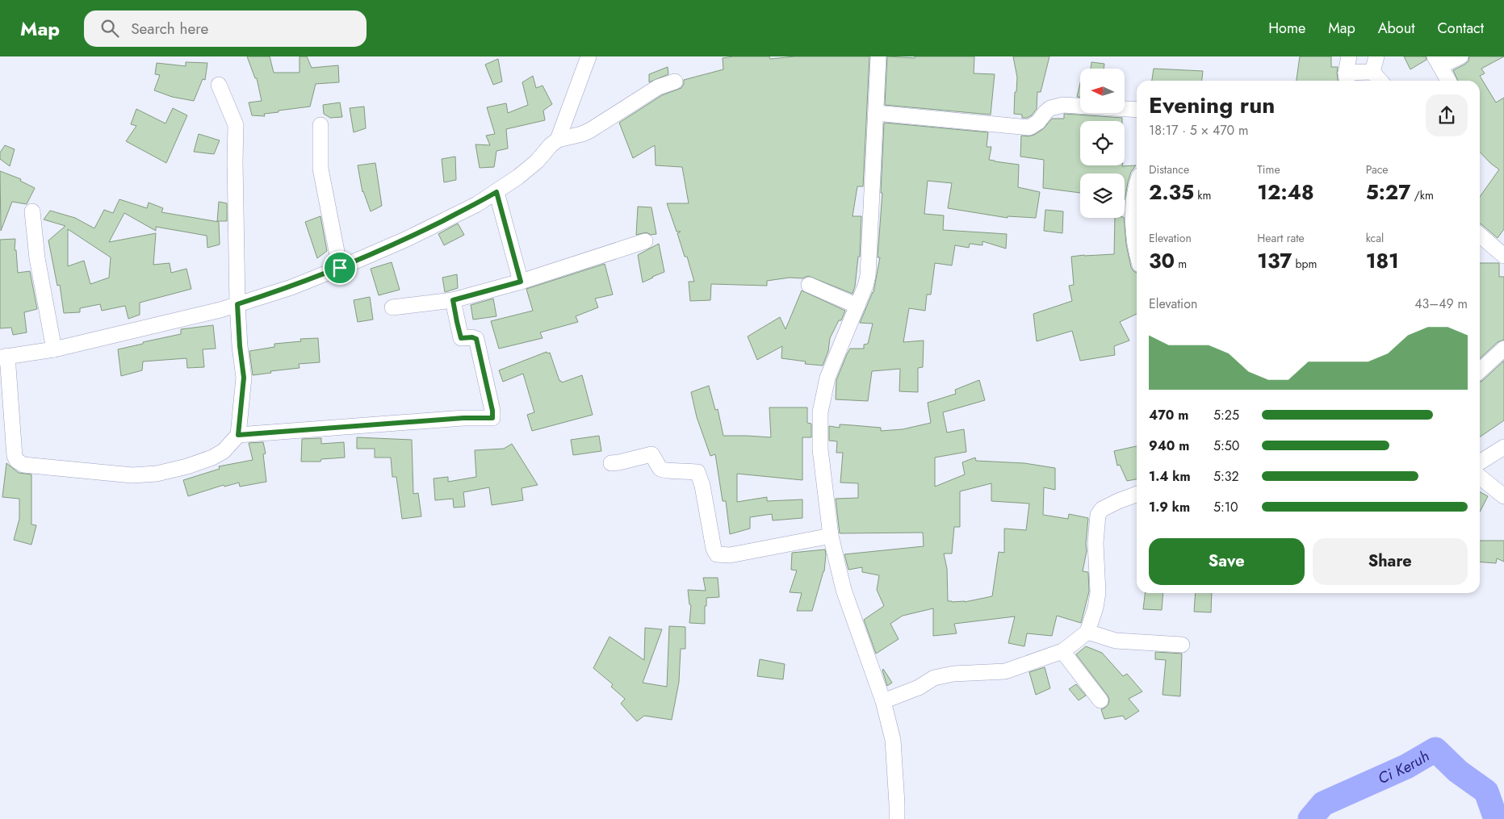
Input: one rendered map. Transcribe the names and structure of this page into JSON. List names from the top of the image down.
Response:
{
  "water": ["Ci Keruh"],
  "north": "left",
  "page": {
    "header": "Map",
    "search": "Search here",
    "nav": [
      "Home",
      "Map",
      "About",
      "Contact"
    ],
    "heading": ["Evening run", "18:17 · 5 × 470 m"],
    "stats": [
      ["Distance", "2.35 km"],
      ["Time", "12:48"],
      ["Pace", "5:27 /km"],
      ["Elevation", "30 m"],
      ["Heart rate", "137 bpm"],
      ["kcal", "181"]
    ],
    "chart": ["Elevation", "43–49 m"],
    "list": [
      {
        "name": "470 m",
        "note": "5:25"
      },
      {
        "name": "940 m",
        "note": "5:50"
      },
      {
        "name": "1.4 km",
        "note": "5:32"
      },
      {
        "name": "1.9 km",
        "note": "5:10"
      }
    ],
    "buttons": ["Save", "Share"]
  }
}
